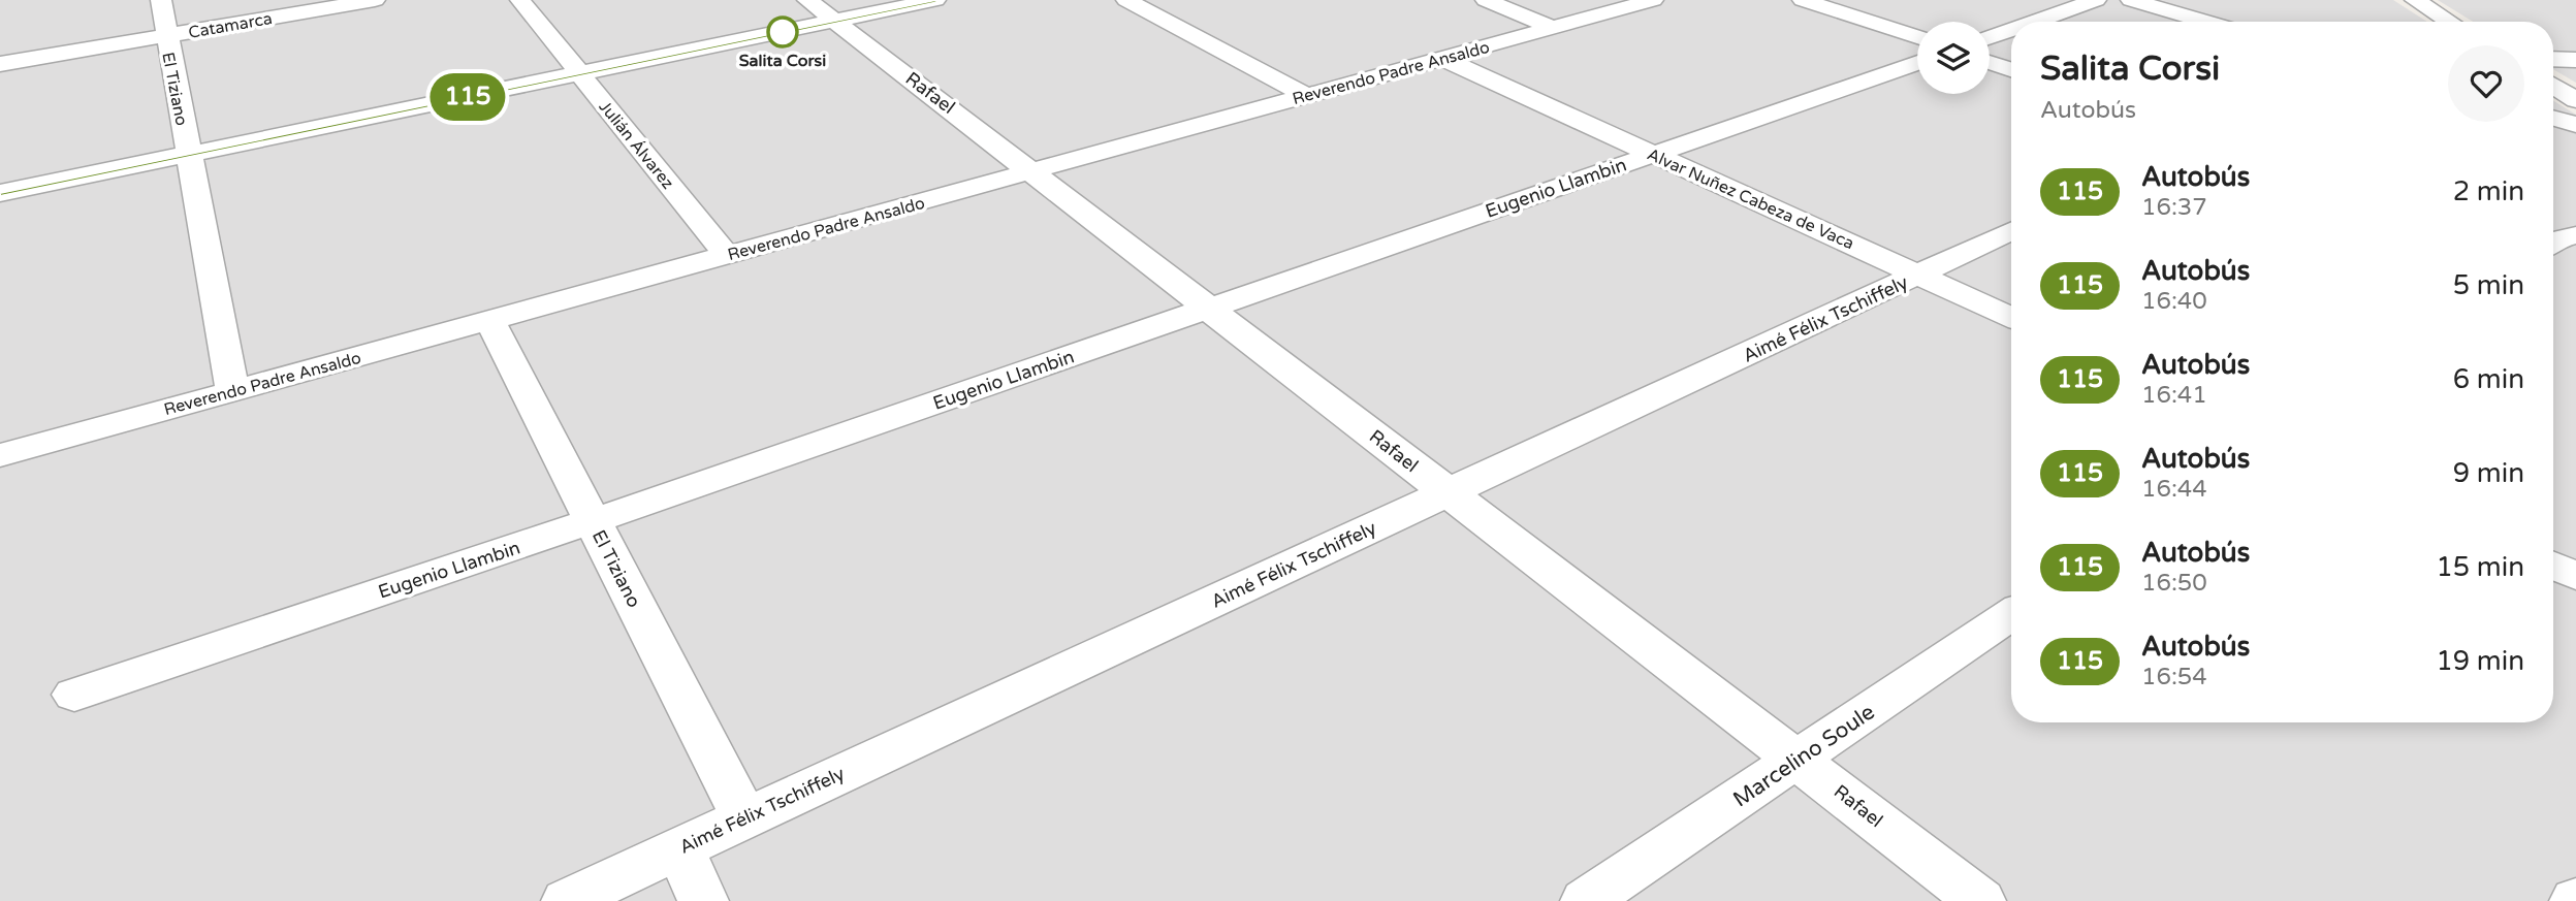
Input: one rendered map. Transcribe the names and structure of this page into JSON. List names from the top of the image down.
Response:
{
  "streets": {
    "street": [
      "Catamarca",
      "Reverendo Padre Ansaldo",
      "El Tiziano",
      "Rafael",
      "Julián Álvarez",
      "Eugenio Llambin",
      "Alvar Nuñez Cabeza de Vaca",
      "Aimé Félix Tschiffely",
      "Marcelino Soule"
    ]
  },
  "crossings": [
    ["Catamarca", "El Tiziano"],
    ["Reverendo Padre Ansaldo", "El Tiziano"],
    ["Reverendo Padre Ansaldo", "Rafael"],
    ["Reverendo Padre Ansaldo", "Julián Álvarez"],
    ["Reverendo Padre Ansaldo", "Alvar Nuñez Cabeza de Vaca"],
    ["El Tiziano", "Eugenio Llambin"],
    ["El Tiziano", "Aimé Félix Tschiffely"],
    ["Rafael", "Eugenio Llambin"],
    ["Rafael", "Aimé Félix Tschiffely"],
    ["Rafael", "Marcelino Soule"],
    ["Eugenio Llambin", "Alvar Nuñez Cabeza de Vaca"],
    ["Alvar Nuñez Cabeza de Vaca", "Aimé Félix Tschiffely"]
  ],
  "places": ["Salita Corsi"],
  "lines": ["bus line 115"],
  "page": {
    "on_map": "115",
    "heading": ["Salita Corsi", "Autobús"],
    "list": [
      {
        "mark": "115",
        "name": "Autobús",
        "note": "16:37",
        "value": "2 min"
      },
      {
        "mark": "115",
        "name": "Autobús",
        "note": "16:40",
        "value": "5 min"
      },
      {
        "mark": "115",
        "name": "Autobús",
        "note": "16:41",
        "value": "6 min"
      },
      {
        "mark": "115",
        "name": "Autobús",
        "note": "16:44",
        "value": "9 min"
      },
      {
        "mark": "115",
        "name": "Autobús",
        "note": "16:50",
        "value": "15 min"
      },
      {
        "mark": "115",
        "name": "Autobús",
        "note": "16:54",
        "value": "19 min"
      }
    ]
  }
}
